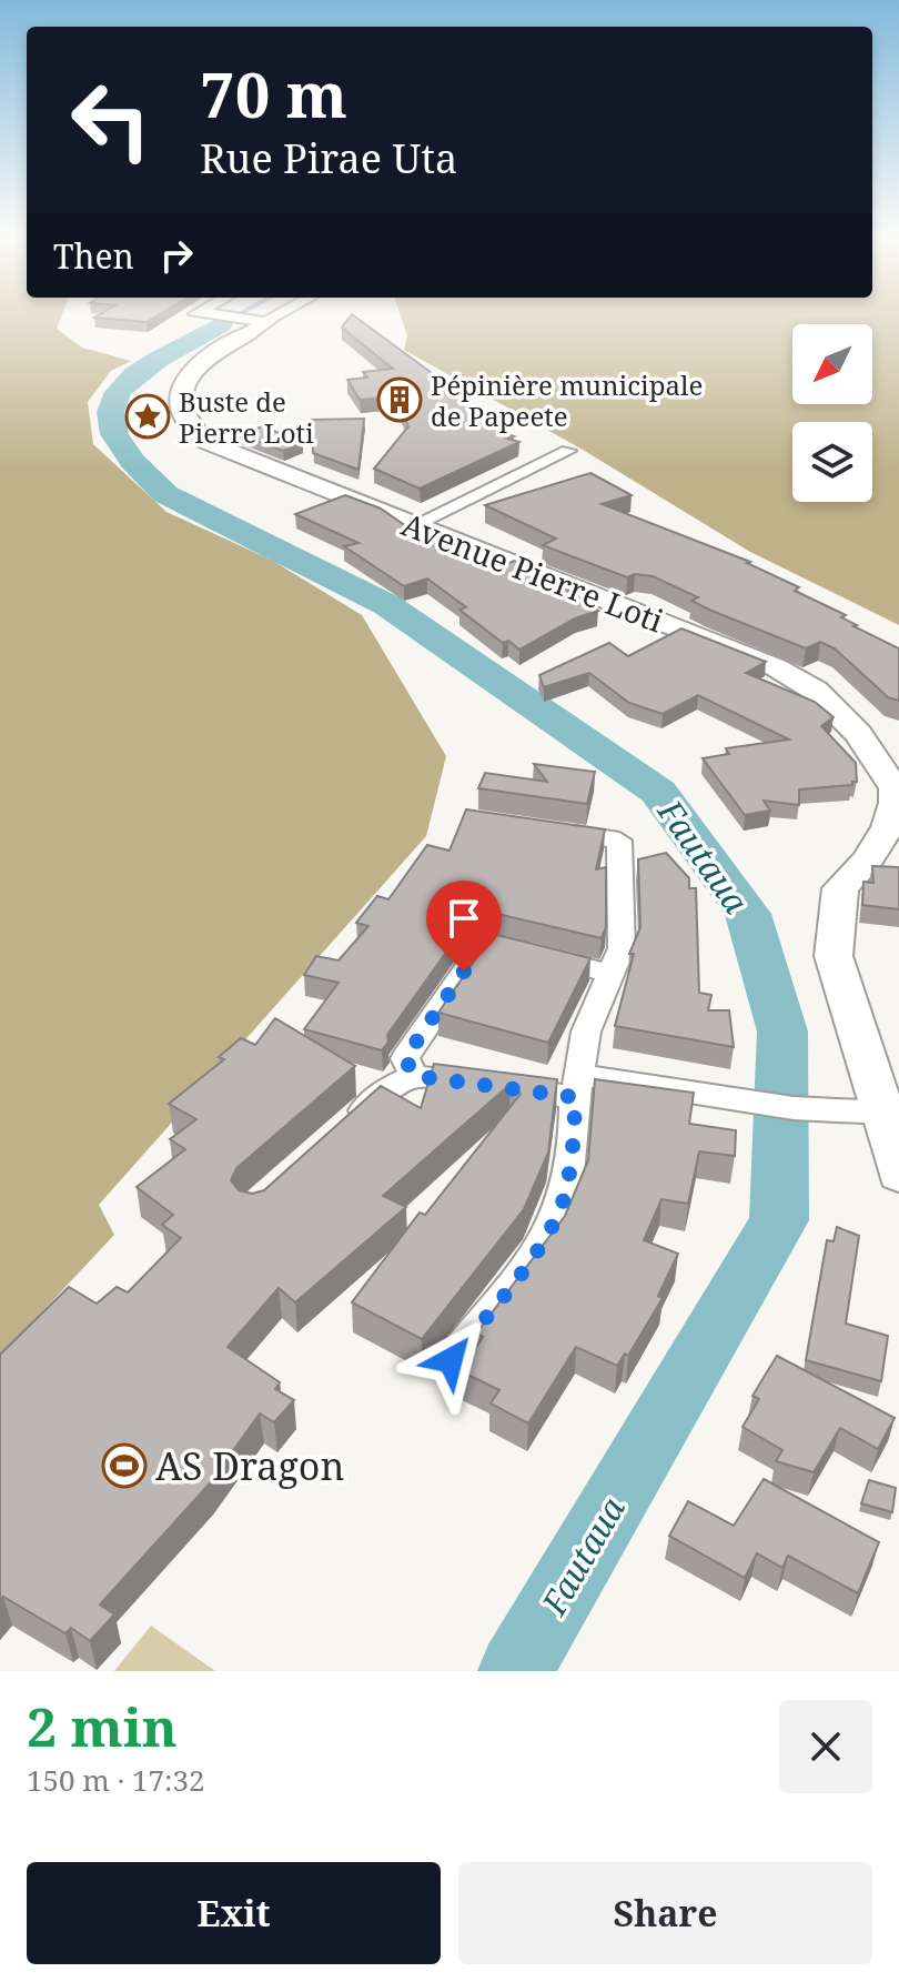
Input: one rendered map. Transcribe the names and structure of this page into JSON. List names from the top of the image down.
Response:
{
  "streets": {
    "main road": ["Avenue Pierre Loti"]
  },
  "water": ["Fautaua"],
  "places": {
    "building": ["Pépinière municipale de Papeete"],
    "place": ["Buste de Pierre Loti"],
    "sports": ["AS Dragon"]
  },
  "north": "bottom left",
  "page": {
    "turn": ["70 m", "Rue Pirae Uta"],
    "then": "Then",
    "heading": ["2 min", "150 m · 17:32"],
    "buttons": ["Exit", "Share"]
  }
}
